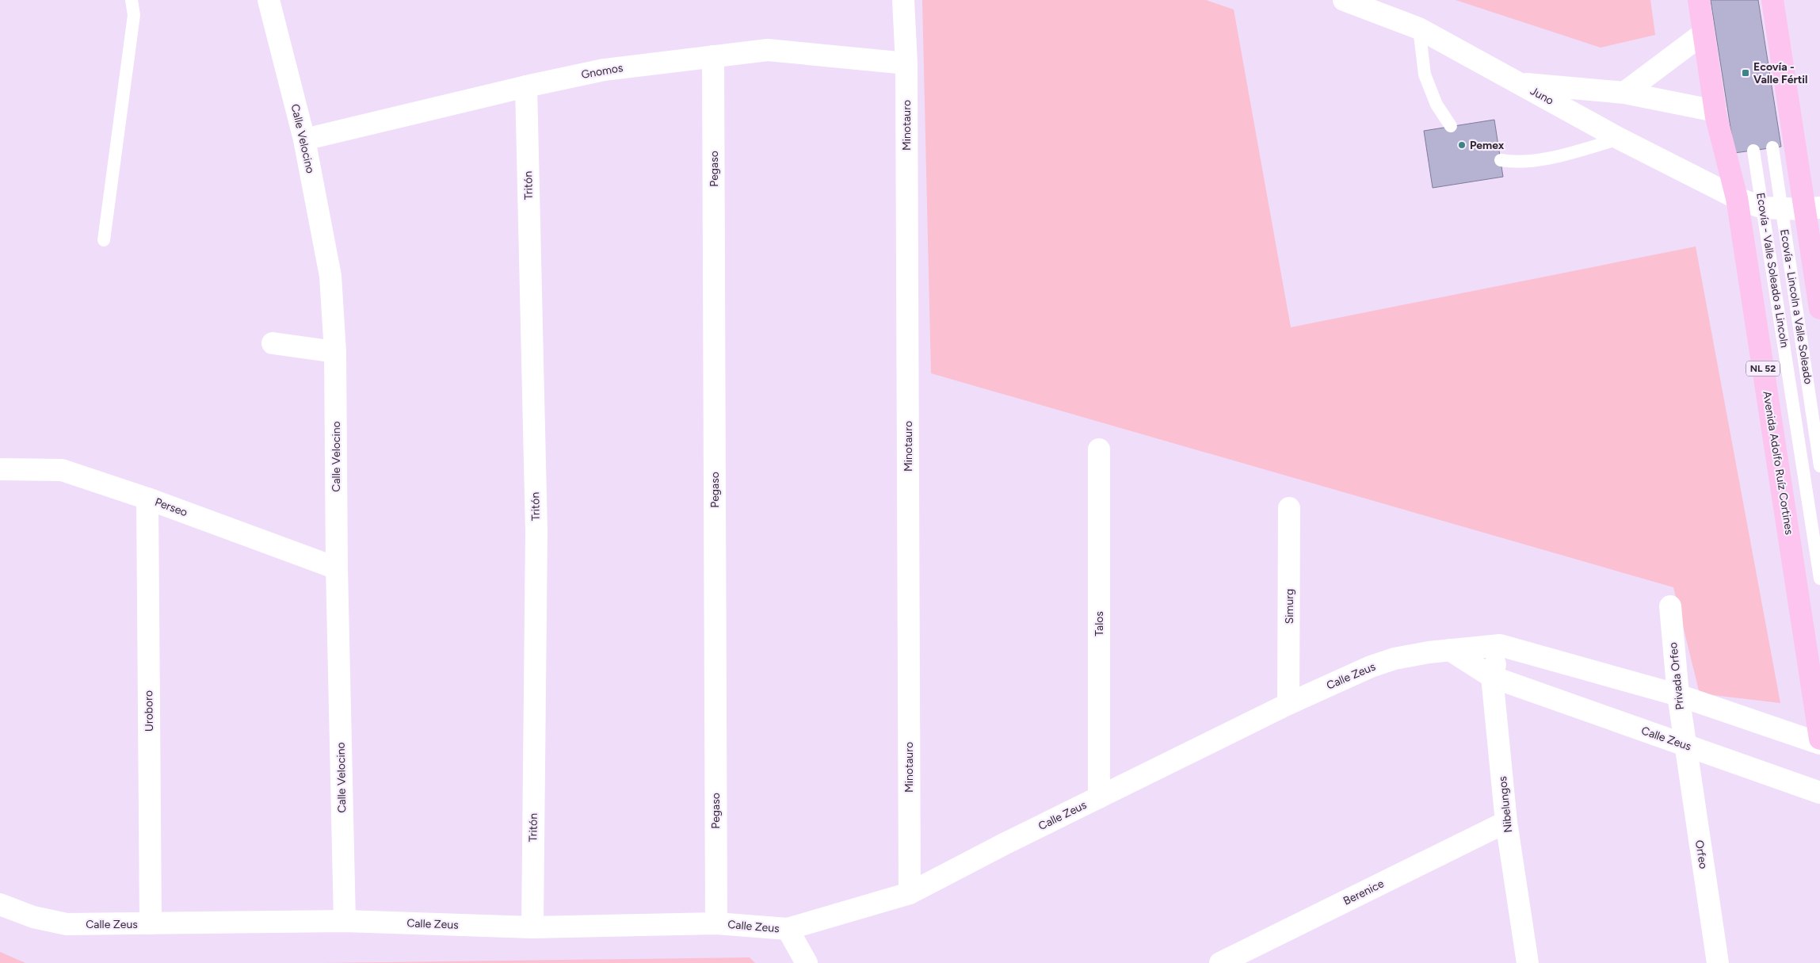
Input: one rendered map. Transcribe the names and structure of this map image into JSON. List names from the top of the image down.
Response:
{
  "streets": {
    "main road": ["NL 52", "Avenida Adolfo Ruíz Cortines"],
    "street": [
      "Gnomos",
      "Juno",
      "Minotauro",
      "Calle Velocino",
      "Pegaso",
      "Tritón",
      "Perseo",
      "Simurg",
      "Talos",
      "Calle Zeus",
      "Privada Orfeo",
      "Uroboro",
      "Nibelungos",
      "Orfeo",
      "Berenice"
    ],
    "lane": ["Ecovía - Valle Soleado a Lincoln", "Ecovía - Lincoln a Valle Soleado"]
  },
  "crossings": [
    ["Gnomos", "Minotauro"],
    ["Gnomos", "Calle Velocino"],
    ["Gnomos", "Pegaso"],
    ["Gnomos", "Tritón"],
    ["Juno", "Ecovía - Valle Soleado a Lincoln"],
    ["Juno", "Ecovía - Lincoln a Valle Soleado"],
    ["Juno", "Avenida Adolfo Ruíz Cortines"],
    ["Minotauro", "Calle Zeus"],
    ["Calle Velocino", "Perseo"],
    ["Calle Velocino", "Calle Zeus"],
    ["Pegaso", "Calle Zeus"],
    ["Tritón", "Calle Zeus"],
    ["Ecovía - Valle Soleado a Lincoln", "Ecovía - Lincoln a Valle Soleado"],
    ["Perseo", "Uroboro"],
    ["Simurg", "Calle Zeus"],
    ["Talos", "Calle Zeus"],
    ["Calle Zeus", "Privada Orfeo"],
    ["Calle Zeus", "Uroboro"],
    ["Calle Zeus", "Nibelungos"],
    ["Calle Zeus", "Orfeo"],
    ["Privada Orfeo", "Orfeo"],
    ["Nibelungos", "Berenice"]
  ],
  "places": {
    "transit": ["Ecovía - Valle Fértil"],
    "other": ["Pemex"]
  }
}
